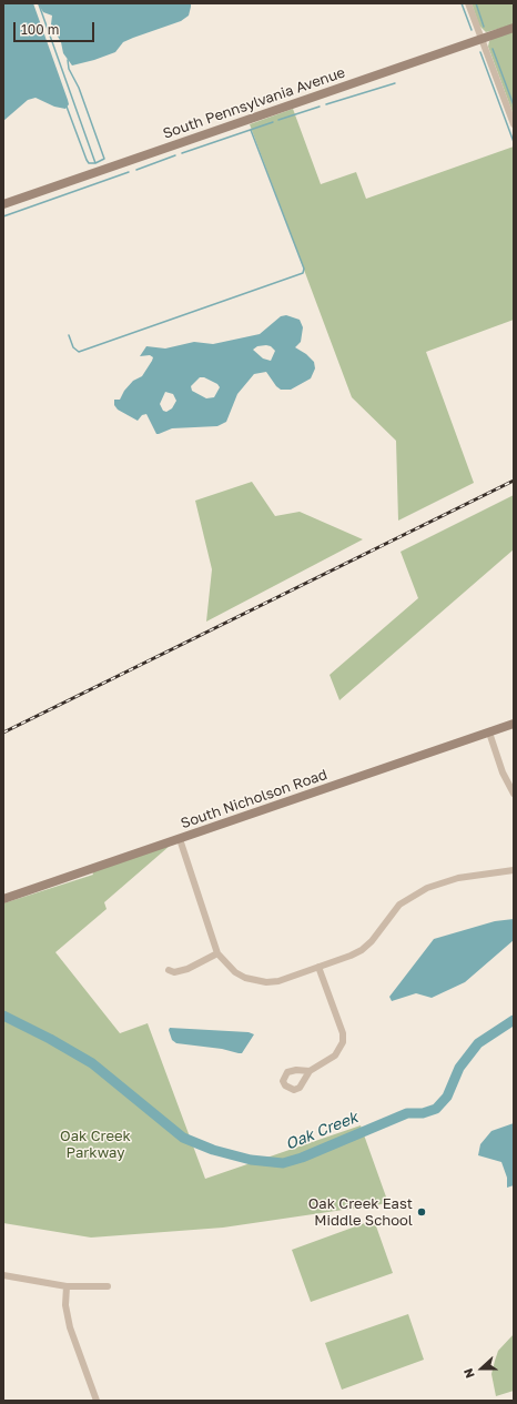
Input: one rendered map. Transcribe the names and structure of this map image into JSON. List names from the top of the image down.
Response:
{
  "streets": {
    "street": ["South Pennsylvania Avenue", "South Nicholson Road"]
  },
  "water": ["Oak Creek"],
  "parks": ["Oak Creek Parkway"],
  "places": ["Oak Creek East Middle School"],
  "scale_bar": "100 m",
  "north": "left"
}
